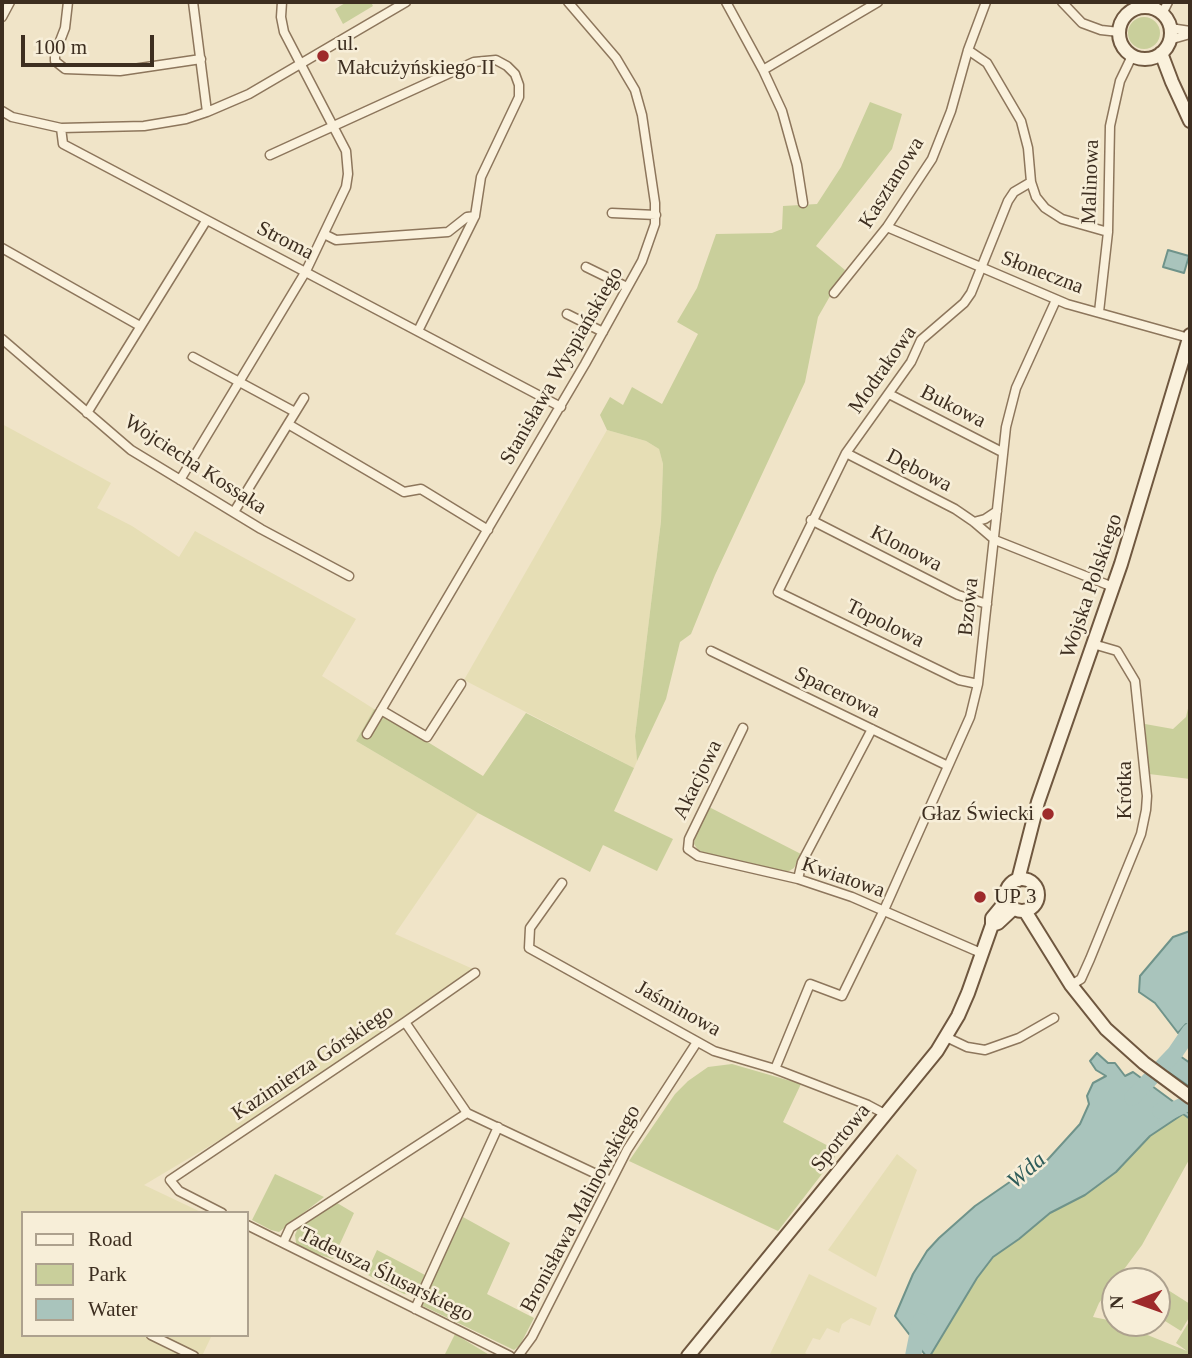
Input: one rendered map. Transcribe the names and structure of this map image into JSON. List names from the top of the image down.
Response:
{
  "streets": {
    "street": [
      "Malinowa",
      "Kasztanowa",
      "Stroma",
      "Słoneczna",
      "Stanisława Wyspiańskiego",
      "Modrakowa",
      "Bukowa",
      "Wojciecha Kossaka",
      "Dębowa",
      "Klonowa",
      "Wojska Polskiego",
      "Bzowa",
      "Topolowa",
      "Spacerowa",
      "Akacjowa",
      "Krótka",
      "Kwiatowa",
      "Jaśminowa",
      "Kazimierza Górskiego",
      "Sportowa",
      "Bronisława Malinowskiego",
      "Tadeusza Ślusarskiego"
    ]
  },
  "crossings": [
    ["Malinowa", "Słoneczna"],
    ["Kasztanowa", "Słoneczna"],
    ["Stroma", "Stanisława Wyspiańskiego"],
    ["Słoneczna", "Modrakowa"],
    ["Słoneczna", "Wojska Polskiego"],
    ["Słoneczna", "Bzowa"],
    ["Modrakowa", "Bukowa"],
    ["Modrakowa", "Dębowa"],
    ["Modrakowa", "Klonowa"],
    ["Modrakowa", "Topolowa"],
    ["Bukowa", "Bzowa"],
    ["Dębowa", "Wojska Polskiego"],
    ["Dębowa", "Bzowa"],
    ["Klonowa", "Bzowa"],
    ["Wojska Polskiego", "Krótka"],
    ["Wojska Polskiego", "Sportowa"],
    ["Bzowa", "Topolowa"],
    ["Bzowa", "Spacerowa"],
    ["Bzowa", "Kwiatowa"],
    ["Bzowa", "Jaśminowa"],
    ["Akacjowa", "Kwiatowa"],
    ["Kwiatowa", "Sportowa"],
    ["Jaśminowa", "Sportowa"],
    ["Jaśminowa", "Bronisława Malinowskiego"]
  ],
  "water": ["Wda"],
  "places": ["ul. Małcużyńskiego II", "Głaz Świecki", "UP 3"],
  "legend": ["Road", "Park", "Water"],
  "scale_bar": "100 m",
  "north": "left"
}
